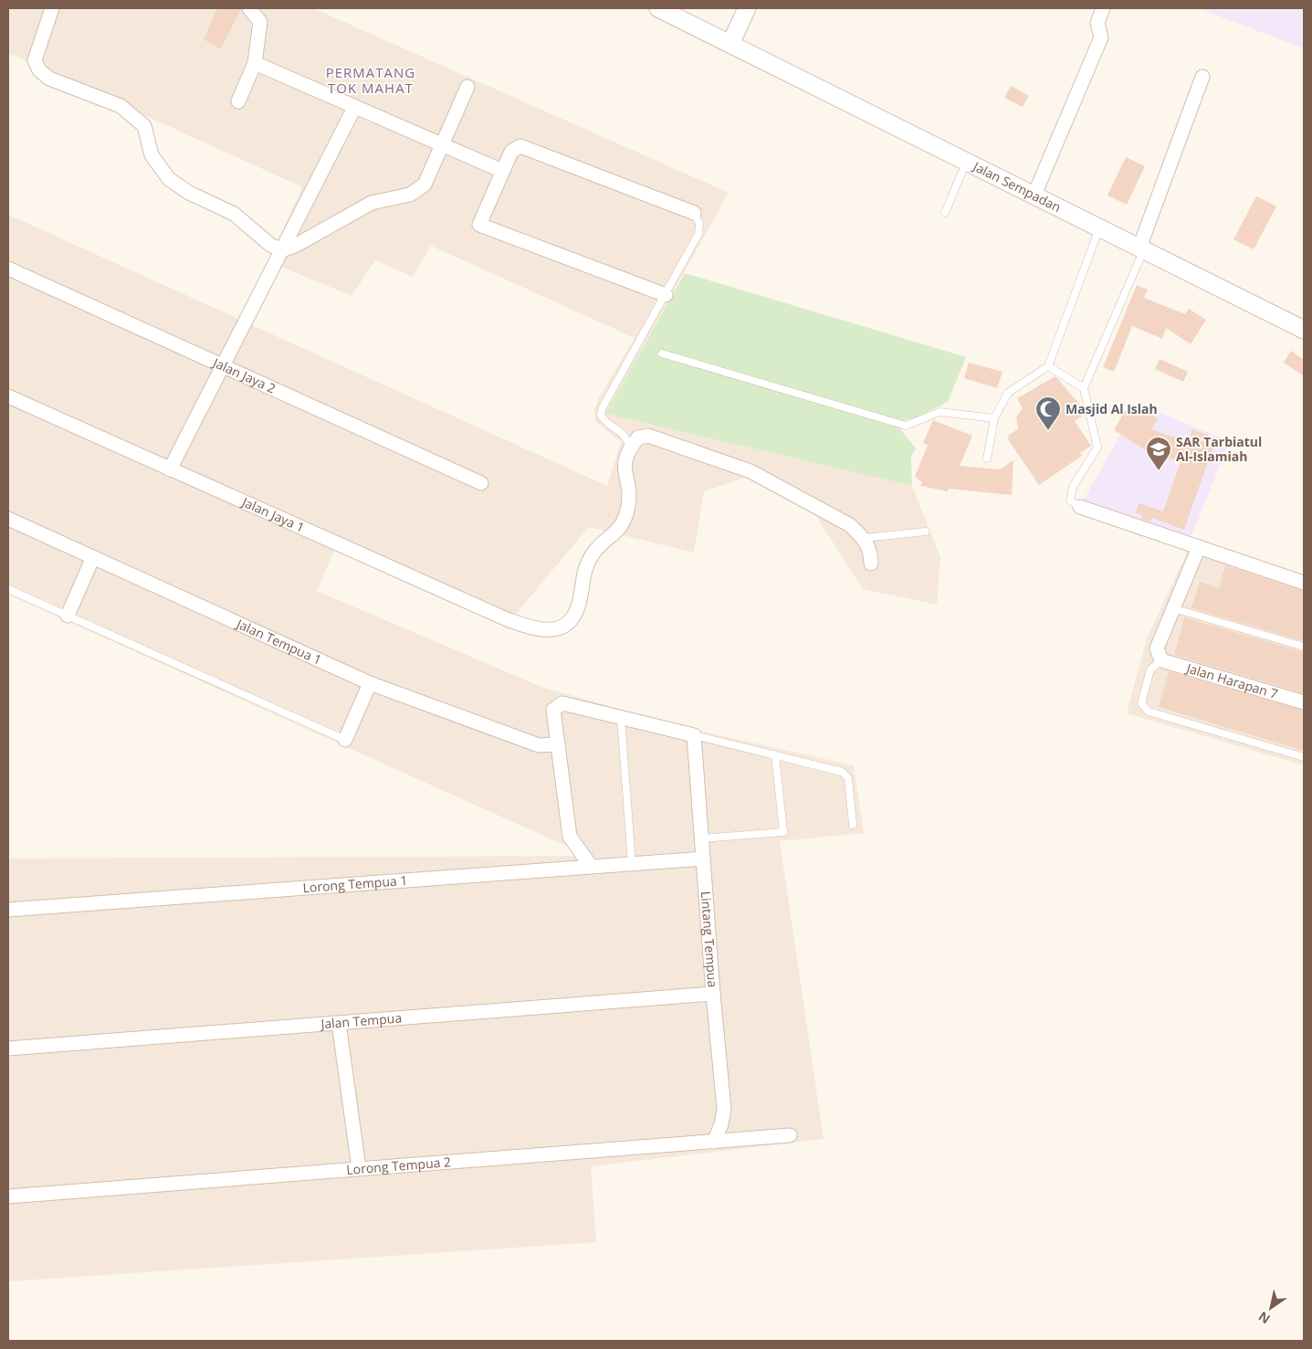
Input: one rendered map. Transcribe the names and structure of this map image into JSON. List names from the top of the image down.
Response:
{
  "streets": {
    "street": [
      "Jalan Sempadan",
      "Jalan Jaya 2",
      "Jalan Jaya 1",
      "Jalan Tempua 1",
      "Jalan Harapan 7",
      "Lorong Tempua 1",
      "Lintang Tempua",
      "Jalan Tempua",
      "Lorong Tempua 2"
    ]
  },
  "crossings": [
    ["Lorong Tempua 1", "Lintang Tempua"],
    ["Lintang Tempua", "Jalan Tempua"],
    ["Lintang Tempua", "Lorong Tempua 2"]
  ],
  "districts": ["PERMATANG TOK MAHAT"],
  "places": {
    "mosque": ["Masjid Al Islah"],
    "school or university": ["SAR Tarbiatul Al-Islamiah"]
  },
  "north": "bottom left"
}
